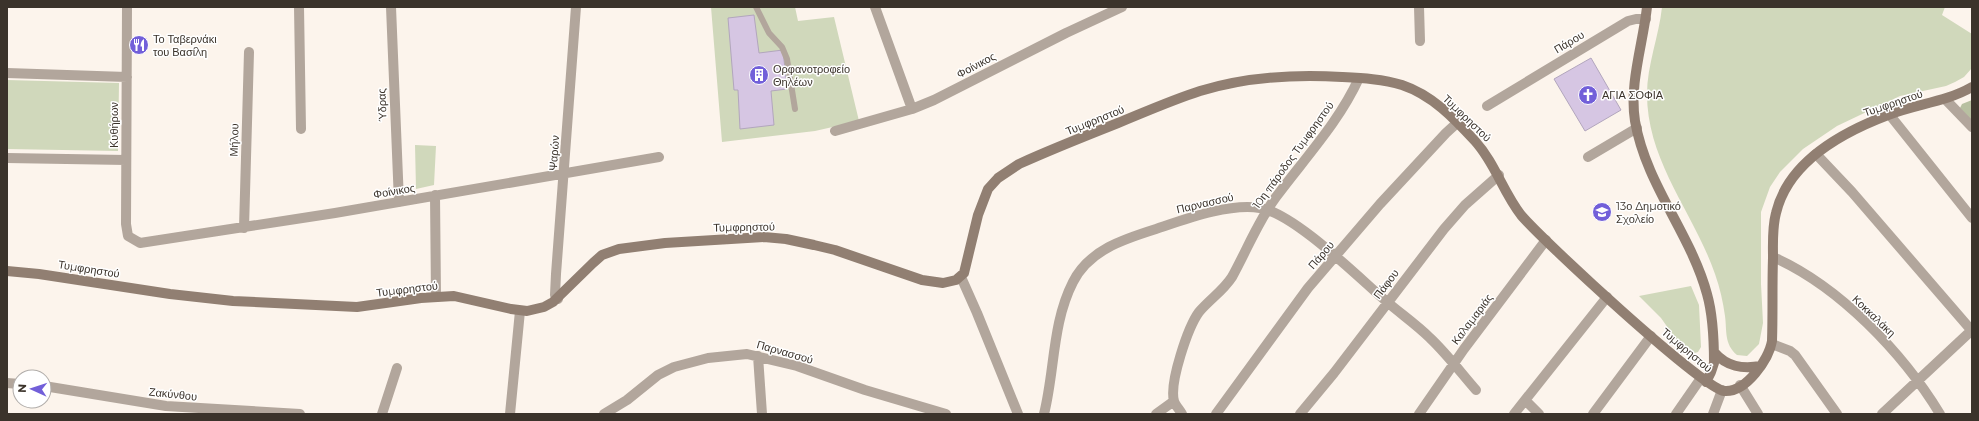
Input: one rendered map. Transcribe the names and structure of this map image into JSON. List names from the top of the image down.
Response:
{
  "streets": {
    "street": [
      "Πάρου",
      "Φοίνικος",
      "Τυμφρηστού",
      "Ύδρας",
      "Κυθήρων",
      "Μήλου",
      "Ψαρών",
      "10η πάροδος Τυμφρηστού",
      "Παρνασσού",
      "Πάφου",
      "Κοκκαλάκη",
      "Καλαμαριάς",
      "Ζακύνθου"
    ]
  },
  "crossings": [
    ["Πάρου", "Τυμφρηστού"],
    ["Πάρου", "Παρνασσού"],
    ["Φοίνικος", "Ύδρας"],
    ["Φοίνικος", "Κυθήρων"],
    ["Φοίνικος", "Μήλου"],
    ["Φοίνικος", "Ψαρών"],
    ["Τυμφρηστού", "Ψαρών"],
    ["Τυμφρηστού", "10η πάροδος Τυμφρηστού"],
    ["Τυμφρηστού", "Πάφου"],
    ["Τυμφρηστού", "Κοκκαλάκη"],
    ["Τυμφρηστού", "Καλαμαριάς"],
    ["10η πάροδος Τυμφρηστού", "Παρνασσού"],
    ["Παρνασσού", "Πάφου"],
    ["Παρνασσού", "Καλαμαριάς"]
  ],
  "places": {
    "restaurant": ["Το Ταβερνάκι του Βασίλη"],
    "building": ["Ορφανοτροφείο Θηλέων"],
    "church": ["ΑΓΙΑ ΣΟΦΙΑ"],
    "school or university": ["13ο Δημοτικό Σχολείο"]
  },
  "north": "left"
}
